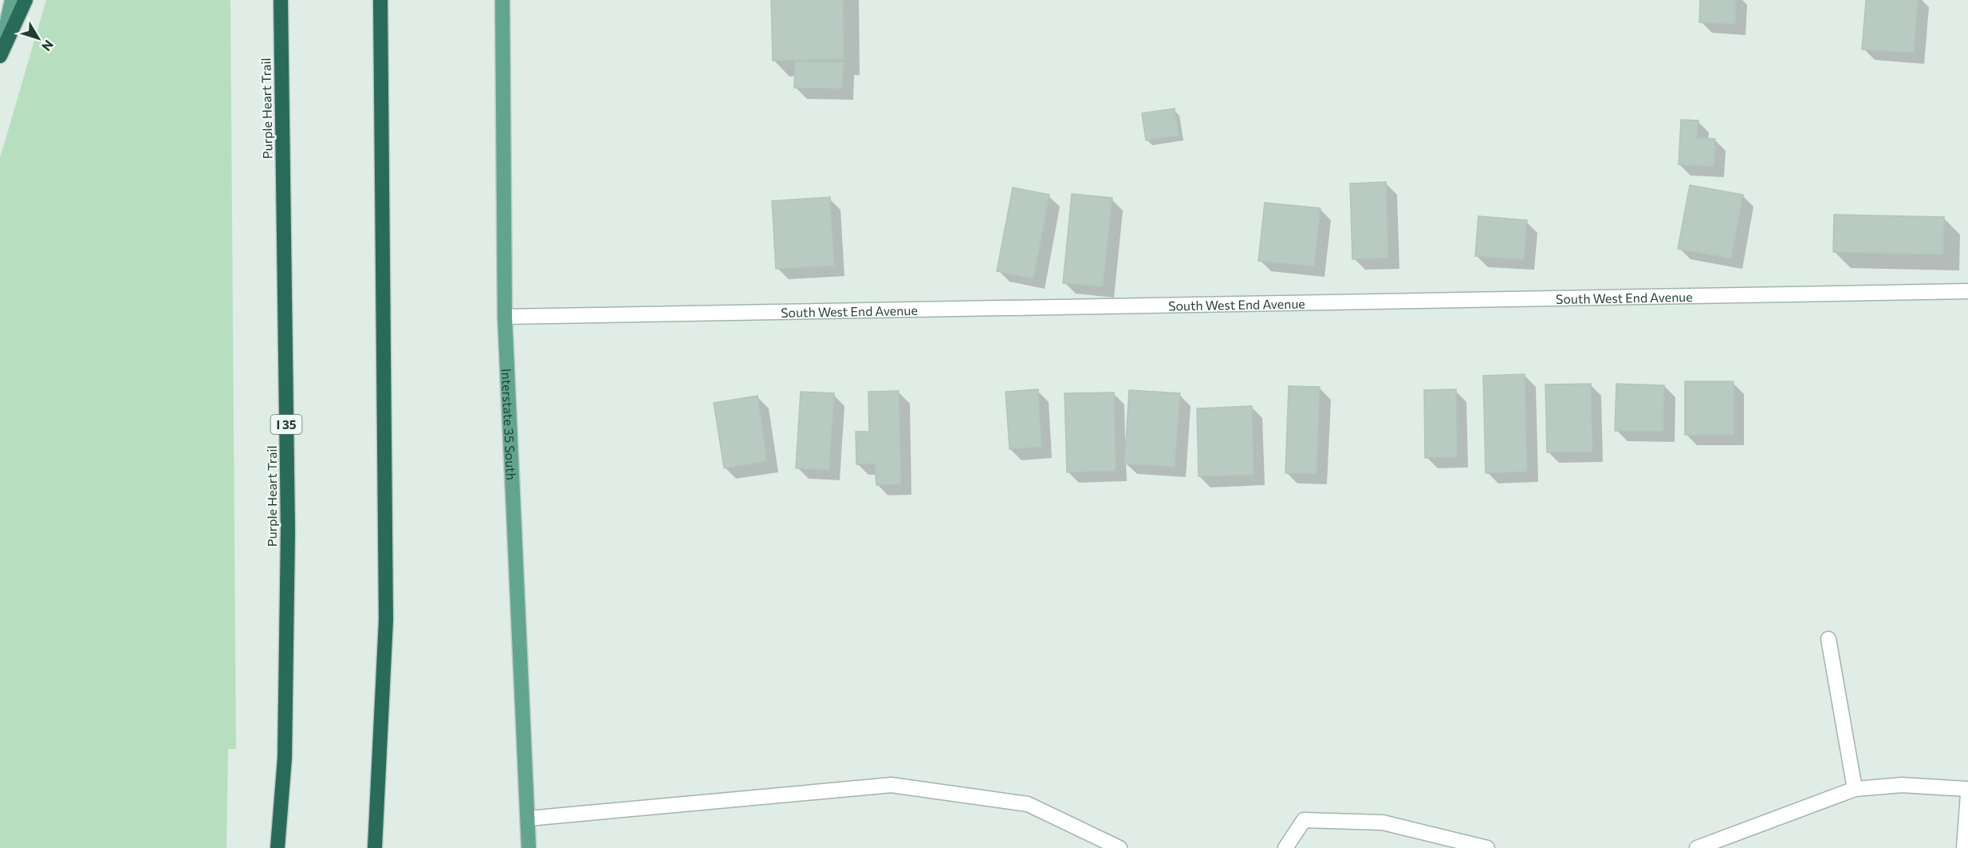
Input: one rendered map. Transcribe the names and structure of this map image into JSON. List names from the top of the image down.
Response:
{
  "streets": {
    "highway": ["Purple Heart Trail", "I 35"],
    "main road": ["Interstate 35 South"],
    "street": ["South West End Avenue"]
  },
  "crossings": [
    ["South West End Avenue", "Interstate 35 South"]
  ],
  "north": "bottom right"
}
